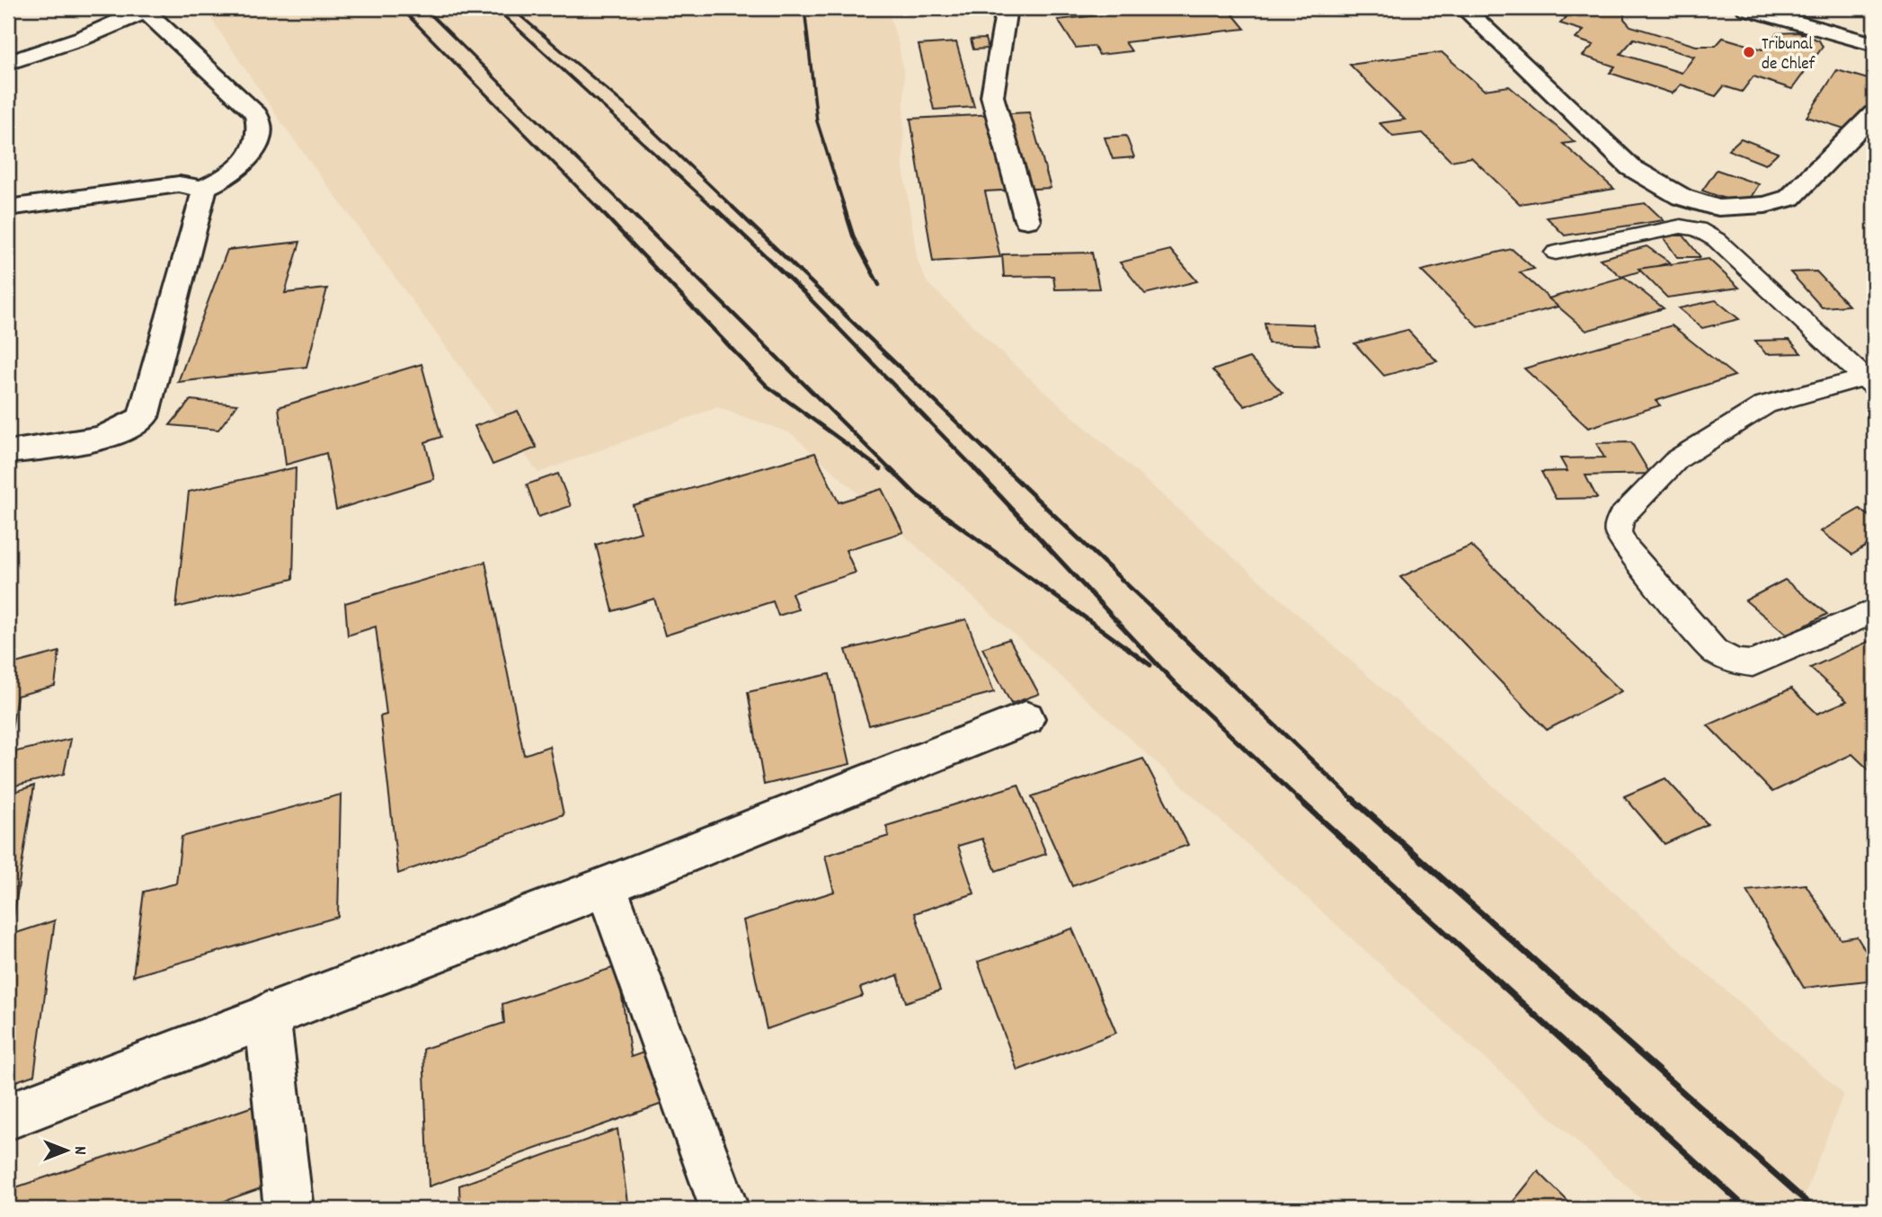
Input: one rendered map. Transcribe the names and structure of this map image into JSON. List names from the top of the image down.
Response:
{
  "places": ["Tribunal de Chlef"],
  "north": "right"
}
